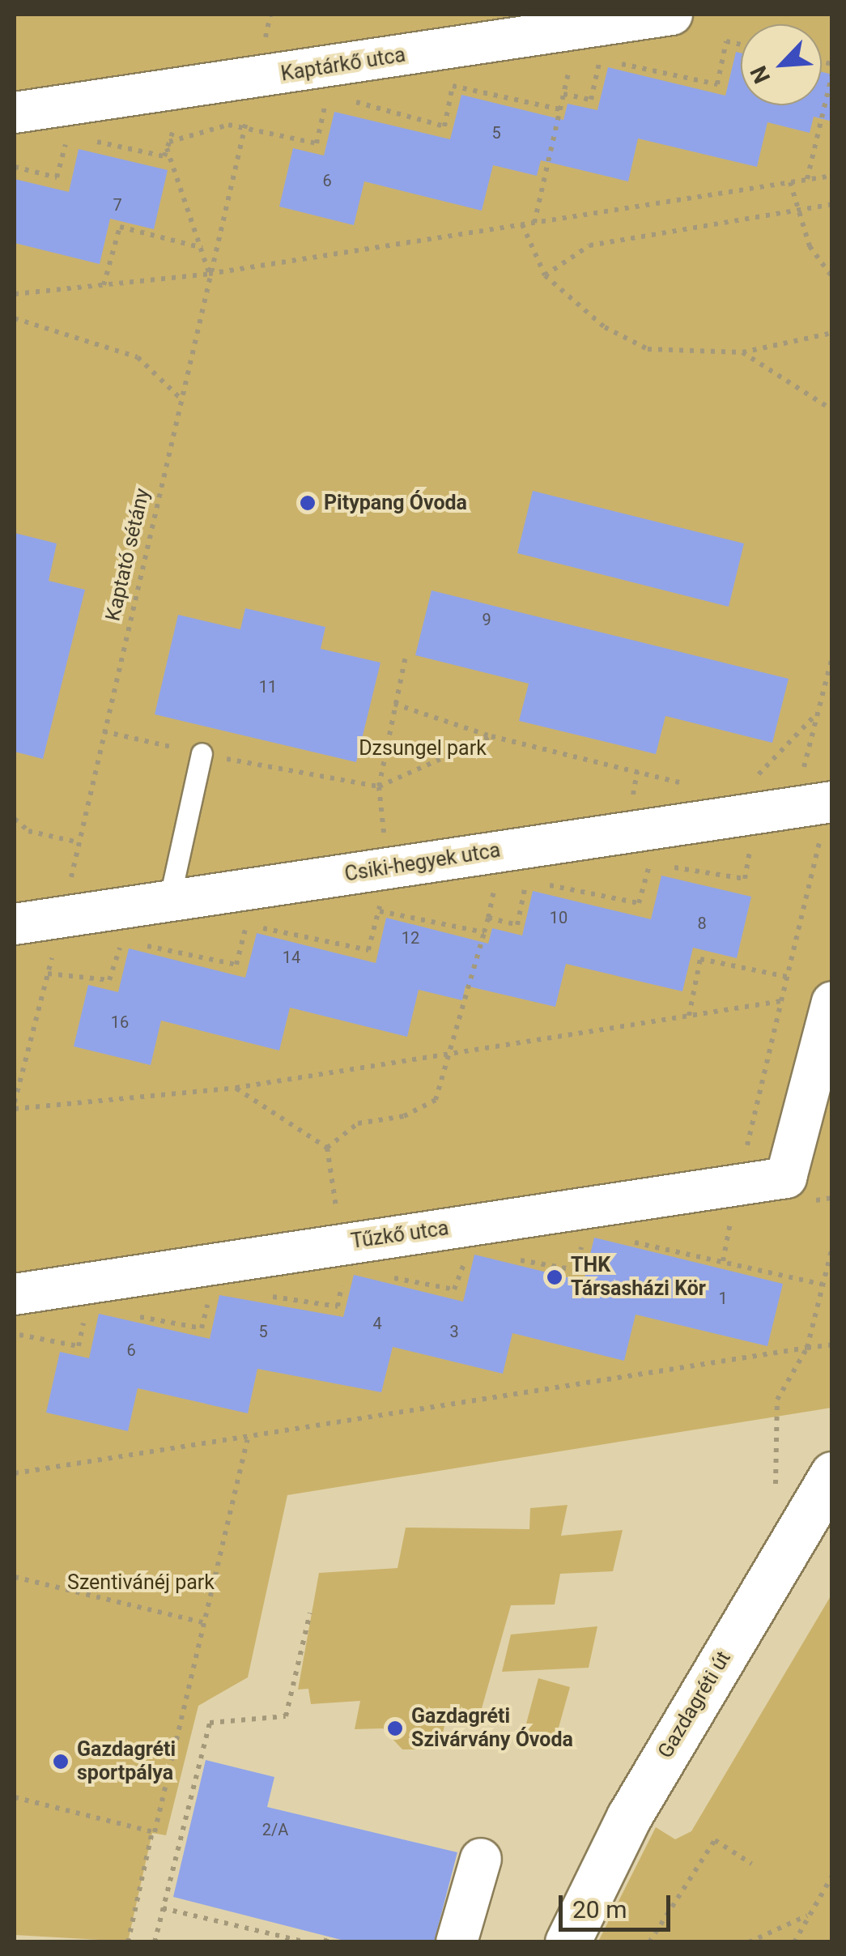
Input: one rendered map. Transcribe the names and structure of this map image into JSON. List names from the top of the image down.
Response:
{
  "streets": {
    "street": [
      "Kaptárkő utca",
      "Csiki-hegyek utca",
      "Tűzkő utca",
      "Gazdagréti út"
    ],
    "path": ["Kaptató sétány"]
  },
  "crossings": [
    ["Kaptárkő utca", "Kaptató sétány"],
    ["Kaptató sétány", "Csiki-hegyek utca"]
  ],
  "parks": ["Dzsungel park", "Szentivánéj park"],
  "places": [
    "Pitypang Óvoda",
    "THK Társasházi Kör",
    "Gazdagréti Szivárvány Óvoda",
    "Gazdagréti sportpálya"
  ],
  "house_numbers": [
    "5",
    "6",
    "7",
    "9",
    "11",
    "10",
    "8",
    "12",
    "14",
    "16",
    "1",
    "4",
    "5",
    "3",
    "6",
    "2/A"
  ],
  "scale_bar": "20 m",
  "north": "bottom left"
}
